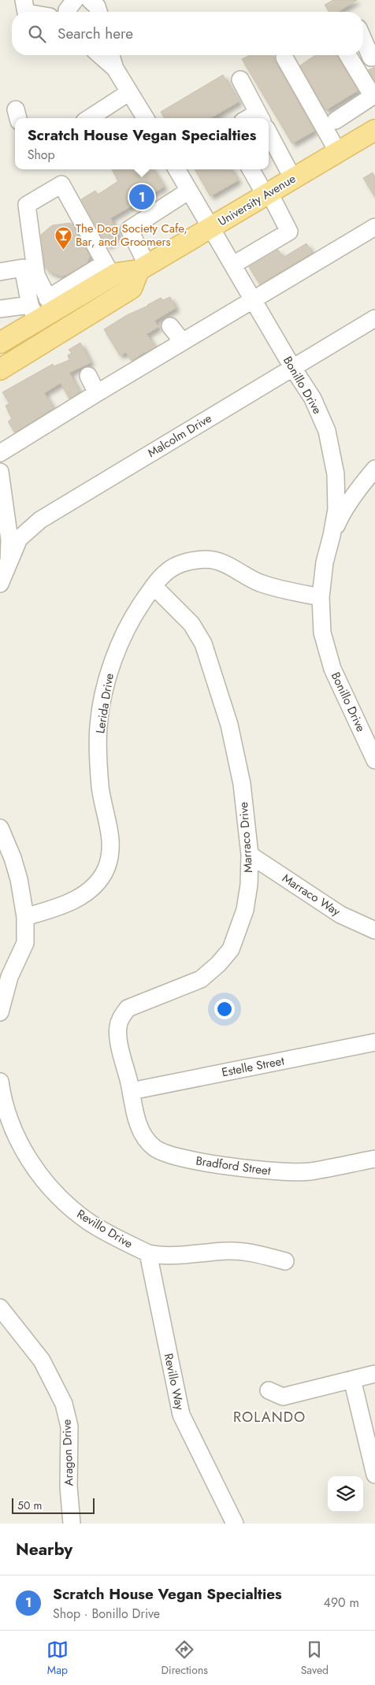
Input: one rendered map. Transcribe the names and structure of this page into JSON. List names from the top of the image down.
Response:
{
  "streets": {
    "main road": ["University Avenue"],
    "street": [
      "Bonillo Drive",
      "Malcolm Drive",
      "Lerida Drive",
      "Marraco Drive",
      "Marraco Way",
      "Estelle Street",
      "Bradford Street",
      "Revillo Drive",
      "Revillo Way",
      "Aragon Drive"
    ]
  },
  "crossings": [
    ["University Avenue", "Bonillo Drive"],
    ["Bonillo Drive", "Malcolm Drive"],
    ["Bonillo Drive", "Lerida Drive"],
    ["Lerida Drive", "Marraco Drive"],
    ["Marraco Drive", "Marraco Way"],
    ["Marraco Drive", "Estelle Street"],
    ["Marraco Drive", "Bradford Street"],
    ["Estelle Street", "Bradford Street"],
    ["Revillo Drive", "Revillo Way"]
  ],
  "districts": ["ROLANDO"],
  "places": {
    "bar": ["The Dog Society Cafe, Bar, and Groomers"]
  },
  "scale_bar": "50 m",
  "page": {
    "search": "Search here",
    "popup": ["Scratch House Vegan Specialties", "Shop"],
    "pins": "1",
    "scale": "50 m",
    "heading": "Nearby",
    "list": [
      {
        "mark": "1",
        "name": "Scratch House Vegan Specialties",
        "note": "Shop · Bonillo Drive",
        "value": "490 m"
      }
    ],
    "nav": ["Map", "Directions", "Saved"]
  }
}
